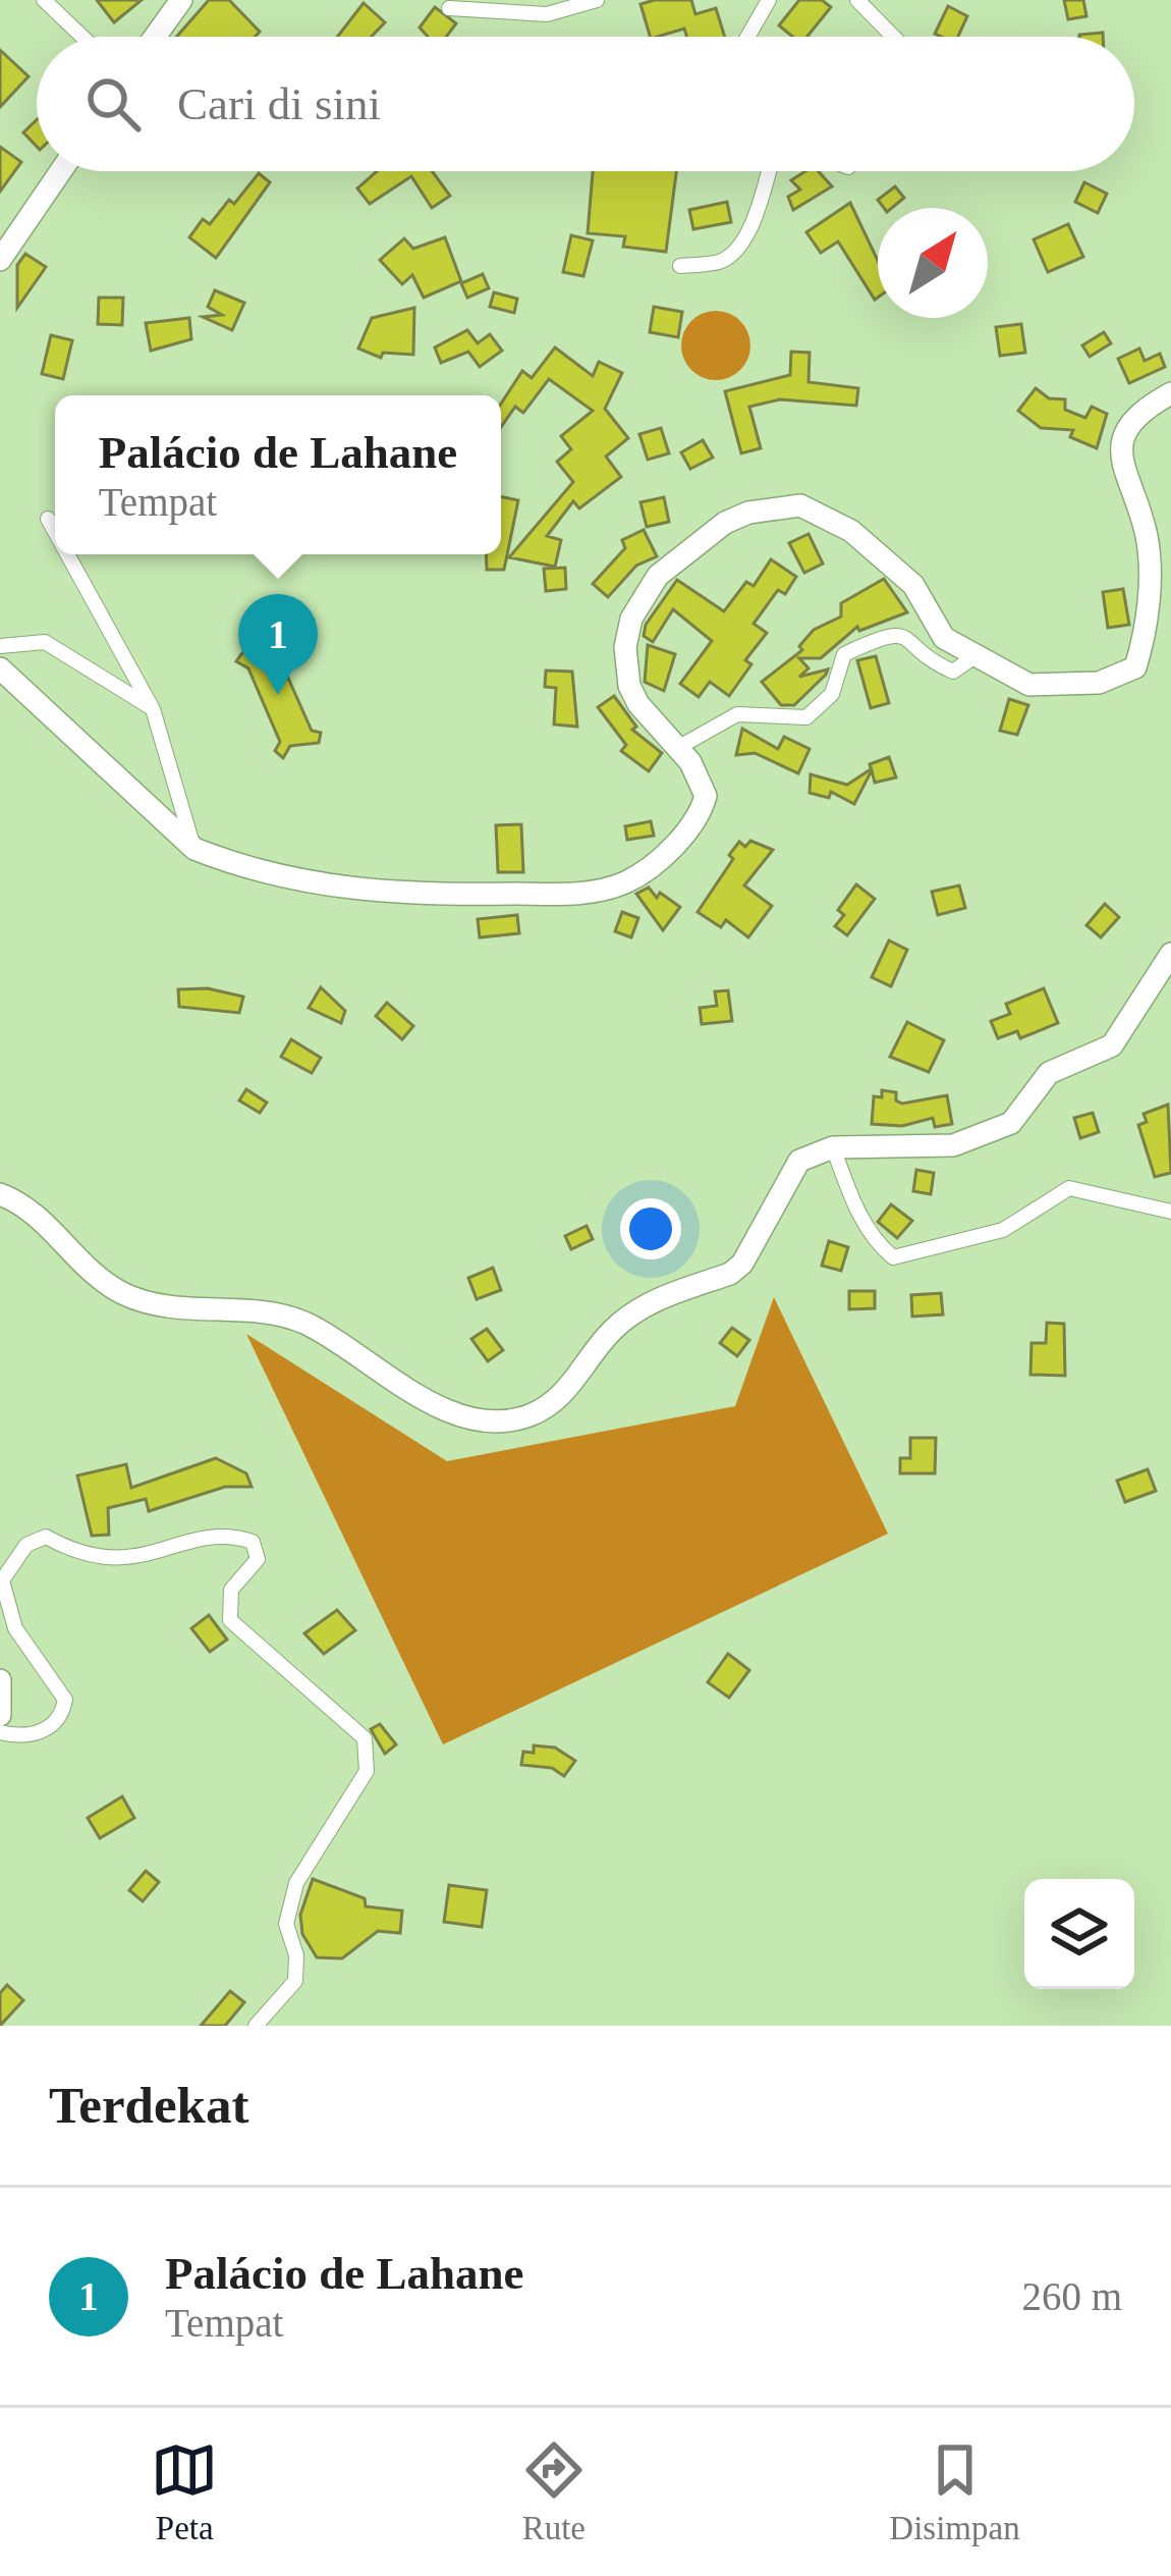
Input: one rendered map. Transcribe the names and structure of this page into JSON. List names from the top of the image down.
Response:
{
  "north": "top right",
  "page": {
    "search": "Cari di sini",
    "popup": ["Palácio de Lahane", "Tempat"],
    "pins": "1",
    "heading": "Terdekat",
    "list": [
      {
        "mark": "1",
        "name": "Palácio de Lahane",
        "note": "Tempat",
        "value": "260 m"
      }
    ],
    "nav": ["Peta", "Rute", "Disimpan"]
  }
}
